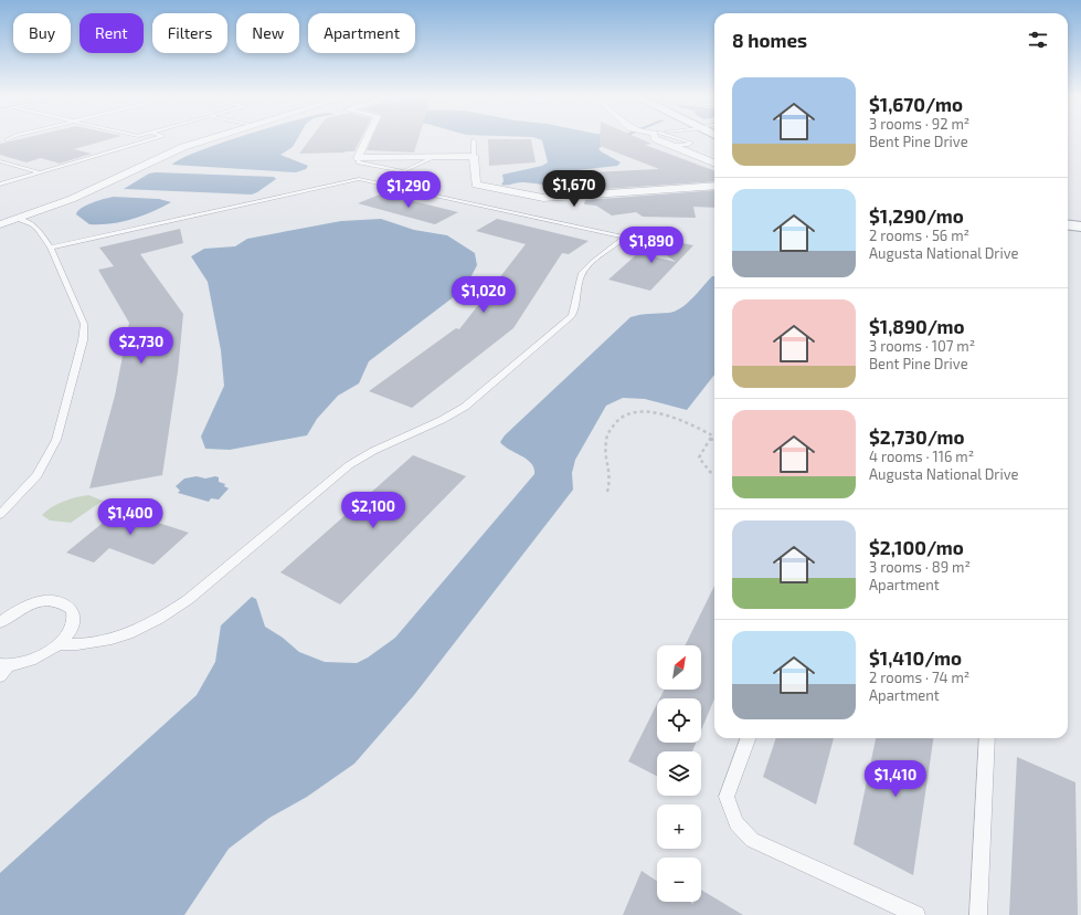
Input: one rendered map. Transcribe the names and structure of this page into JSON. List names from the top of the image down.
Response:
{
  "north": "top right",
  "page": {
    "chip": [
      "Buy",
      "Rent",
      "Filters",
      "New",
      "Apartment"
    ],
    "heading": "8 homes",
    "list": [
      {
        "name": "$1,670/mo",
        "note": "3 rooms · 92 m² · Bent Pine Drive"
      },
      {
        "name": "$1,290/mo",
        "note": "2 rooms · 56 m² · Augusta National Drive"
      },
      {
        "name": "$1,890/mo",
        "note": "3 rooms · 107 m² · Bent Pine Drive"
      },
      {
        "name": "$2,730/mo",
        "note": "4 rooms · 116 m² · Augusta National Drive"
      },
      {
        "name": "$2,100/mo",
        "note": "3 rooms · 89 m² · Apartment"
      },
      {
        "name": "$1,410/mo",
        "note": "2 rooms · 74 m² · Apartment"
      }
    ],
    "price": [
      "$1,670",
      "$1,290",
      "$1,890",
      "$1,020",
      "$2,730",
      "$2,100",
      "$1,400",
      "$1,410"
    ],
    "map_buttons": ["+", "−"]
  }
}
